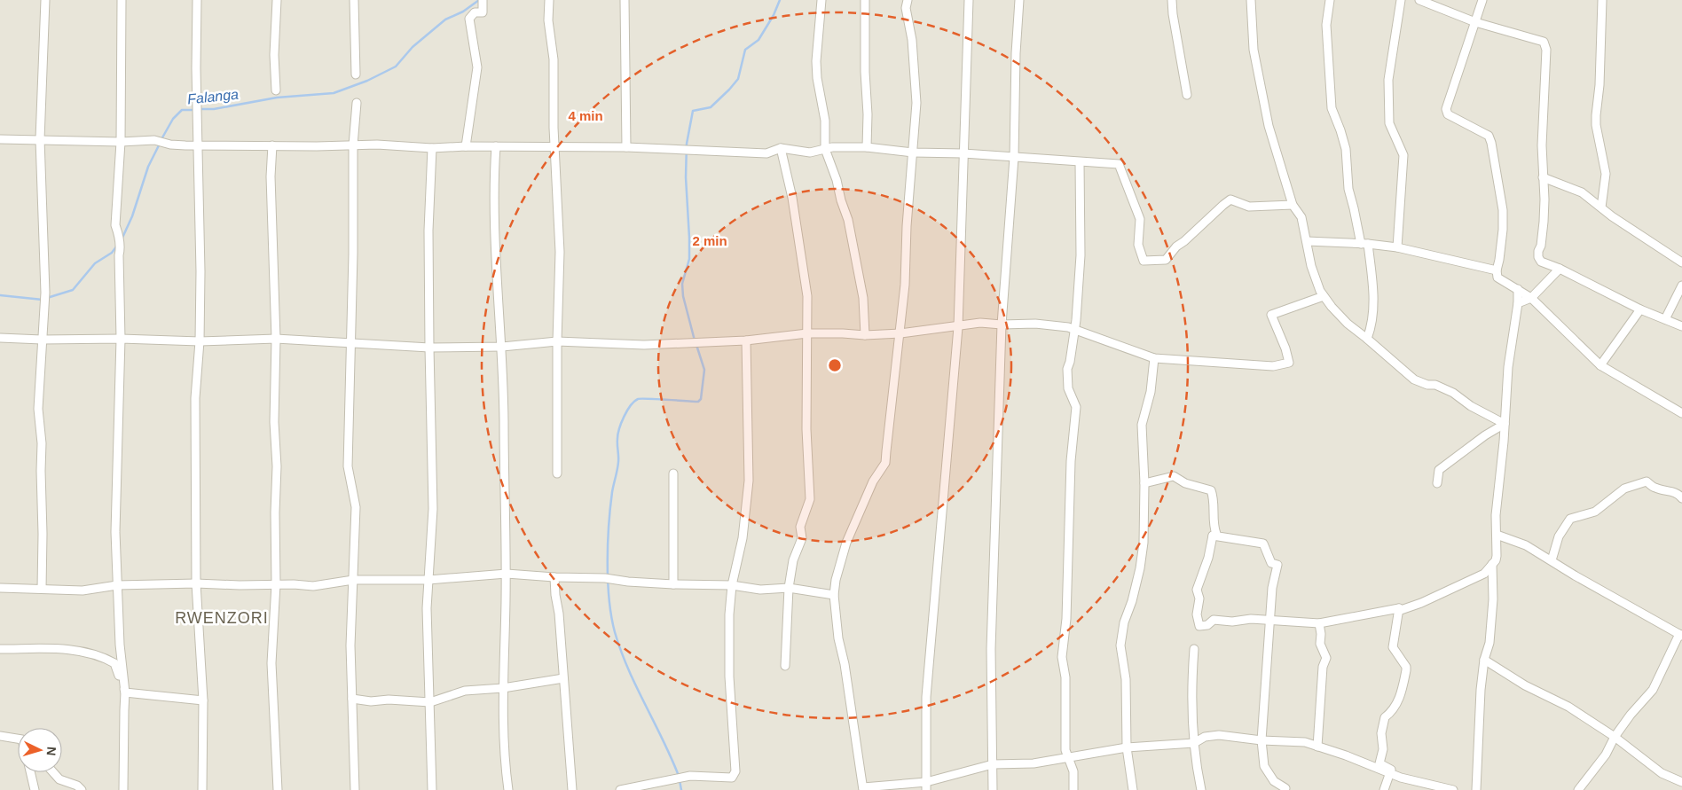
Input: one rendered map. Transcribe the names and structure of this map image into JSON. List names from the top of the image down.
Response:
{
  "districts": ["RWENZORI"],
  "water": ["Falanga"],
  "north": "right",
  "rings": ["4 min", "2 min"]
}
